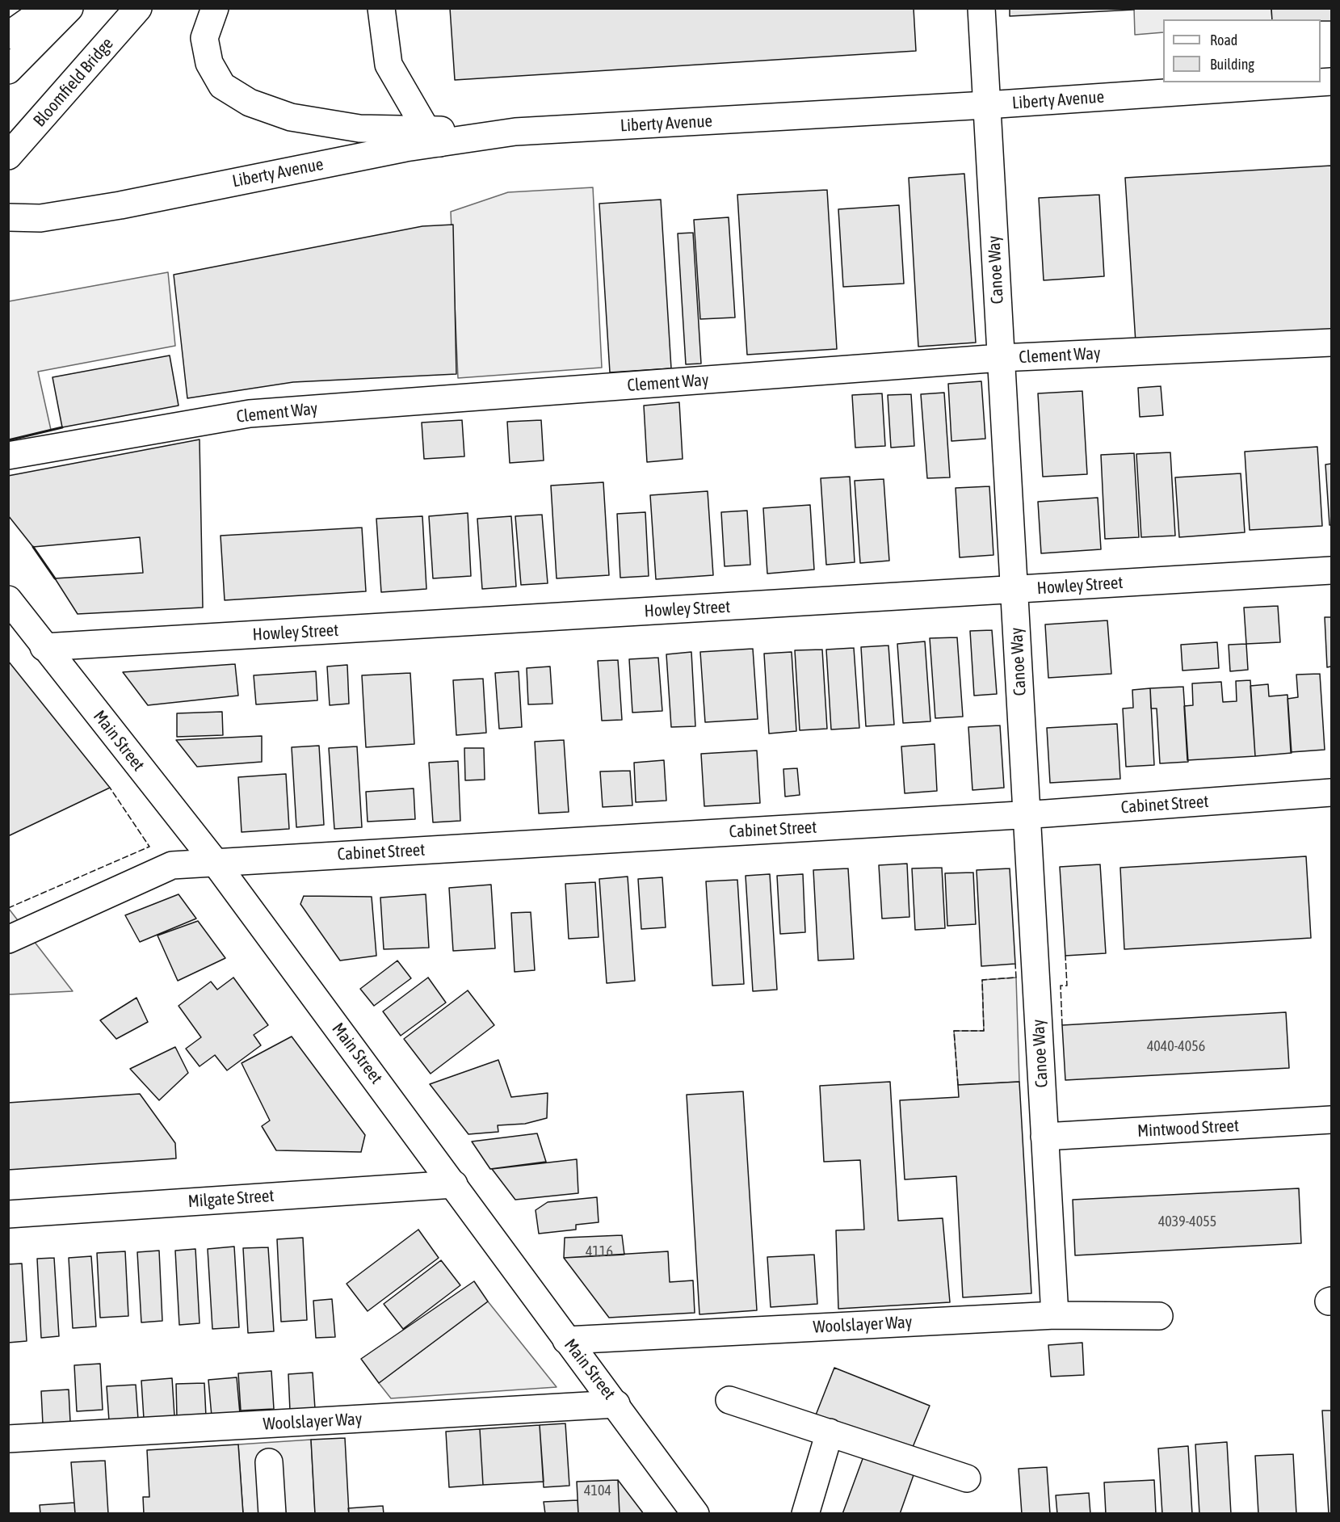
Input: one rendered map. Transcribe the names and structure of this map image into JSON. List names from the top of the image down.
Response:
{
  "streets": {
    "main road": [
      "Bloomfield Bridge",
      "Liberty Avenue",
      "Canoe Way",
      "Clement Way",
      "Howley Street",
      "Main Street",
      "Cabinet Street",
      "Mintwood Street",
      "Milgate Street",
      "Woolslayer Way"
    ]
  },
  "crossings": [
    ["Liberty Avenue", "Canoe Way"],
    ["Canoe Way", "Clement Way"],
    ["Canoe Way", "Howley Street"],
    ["Canoe Way", "Cabinet Street"],
    ["Canoe Way", "Mintwood Street"],
    ["Canoe Way", "Woolslayer Way"],
    ["Howley Street", "Main Street"],
    ["Main Street", "Cabinet Street"],
    ["Main Street", "Milgate Street"],
    ["Main Street", "Woolslayer Way"]
  ],
  "house_numbers": [
    "4040-4056",
    "4039-4055",
    "4116",
    "4104"
  ],
  "legend": ["Road", "Building"]
}
